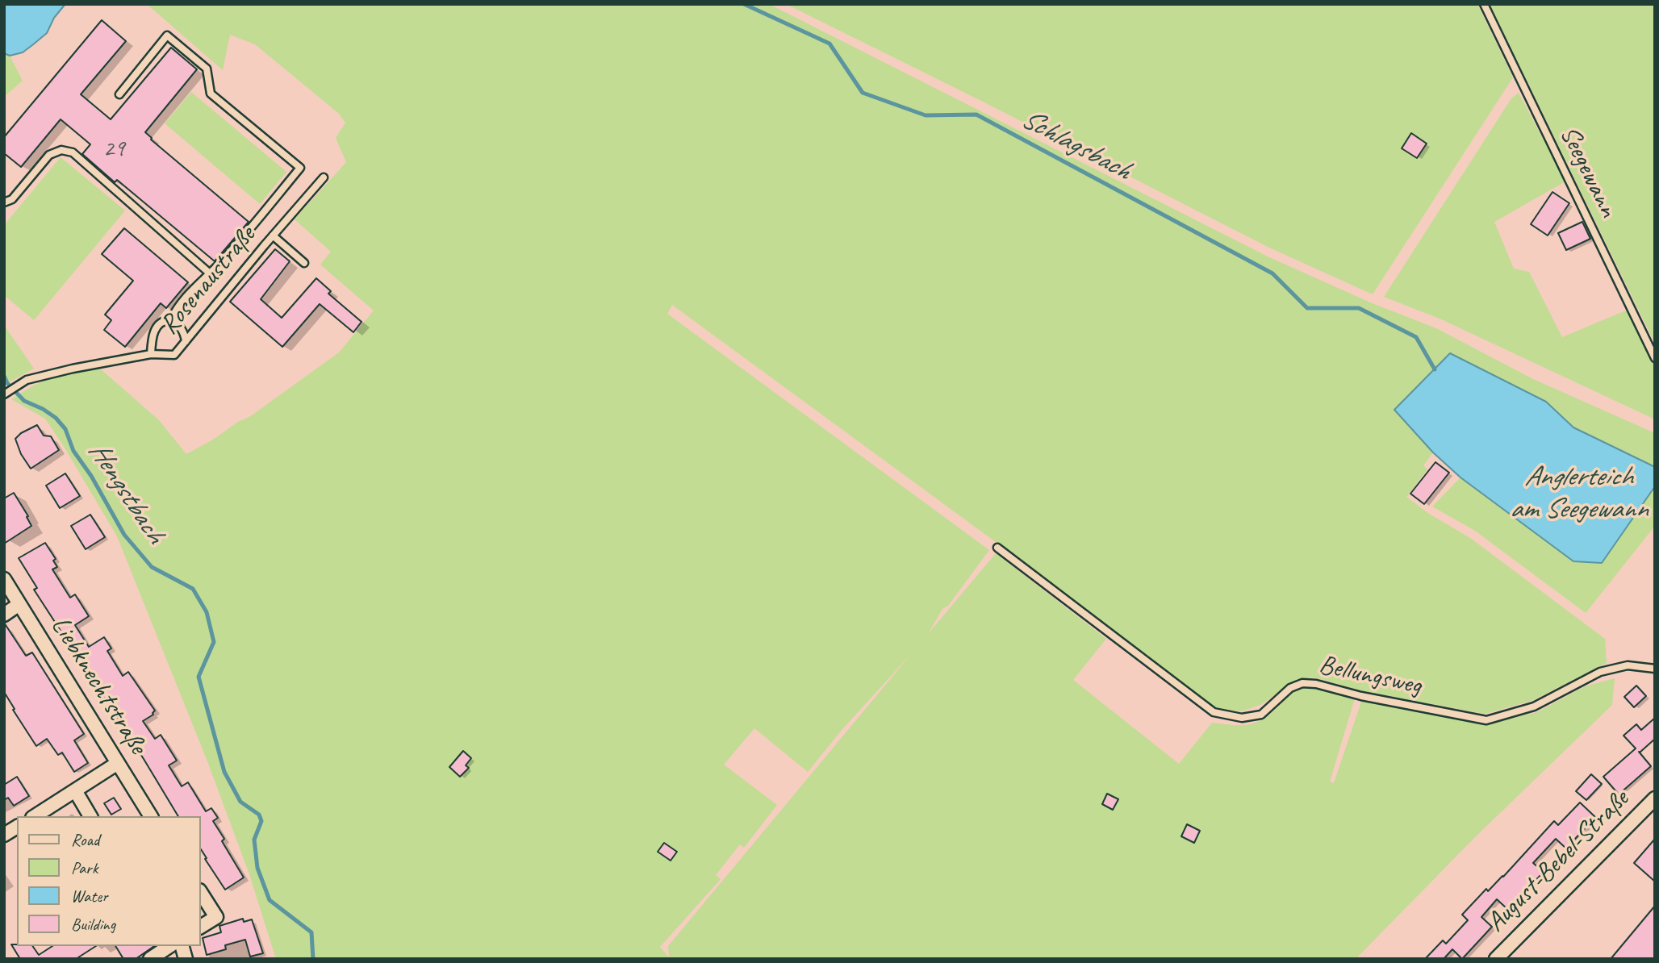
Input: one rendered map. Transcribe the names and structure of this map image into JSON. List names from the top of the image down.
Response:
{
  "streets": {
    "street": ["Liebknechtstraße", "August-Bebel-Straße"],
    "lane": ["Seegewann", "Rosenaustraße", "Bellungsweg"]
  },
  "water": ["Schlagsbach", "Anglerteich am Seegewann", "Hengstbach"],
  "house_numbers": ["29"],
  "legend": [
    "Road",
    "Park",
    "Water",
    "Building"
  ]
}
